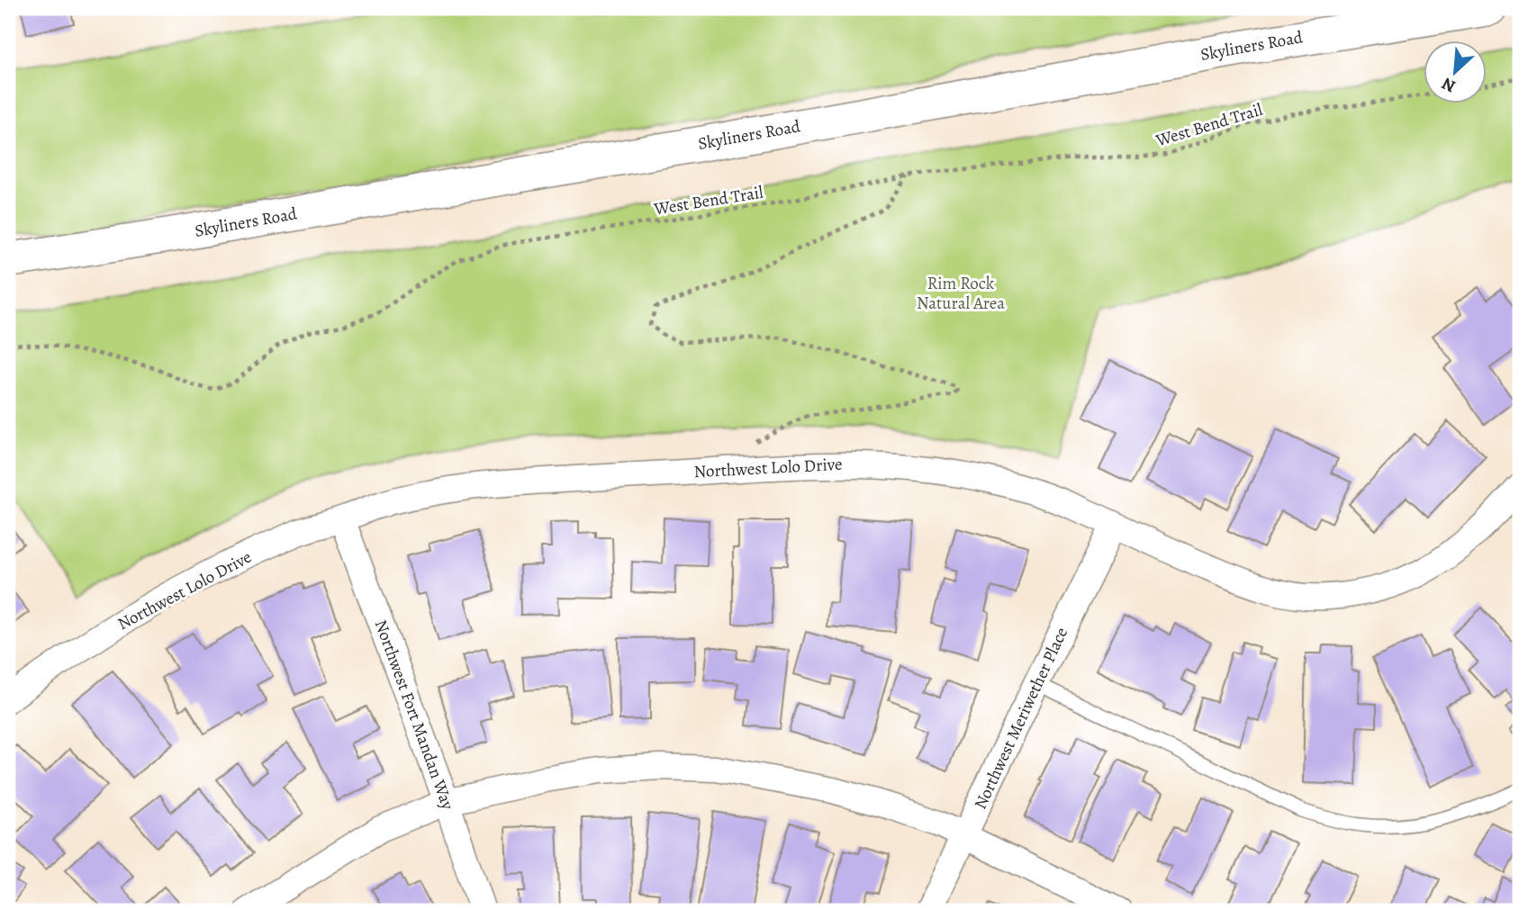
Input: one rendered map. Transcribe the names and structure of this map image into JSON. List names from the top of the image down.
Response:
{
  "streets": {
    "street": [
      "Skyliners Road",
      "Northwest Lolo Drive",
      "Northwest Fort Mandan Way",
      "Northwest Meriwether Place"
    ],
    "path": ["West Bend Trail"]
  },
  "crossings": [
    ["Northwest Lolo Drive", "Northwest Fort Mandan Way"],
    ["Northwest Lolo Drive", "Northwest Meriwether Place"]
  ],
  "parks": ["Rim Rock Natural Area"],
  "north": "bottom left"
}
